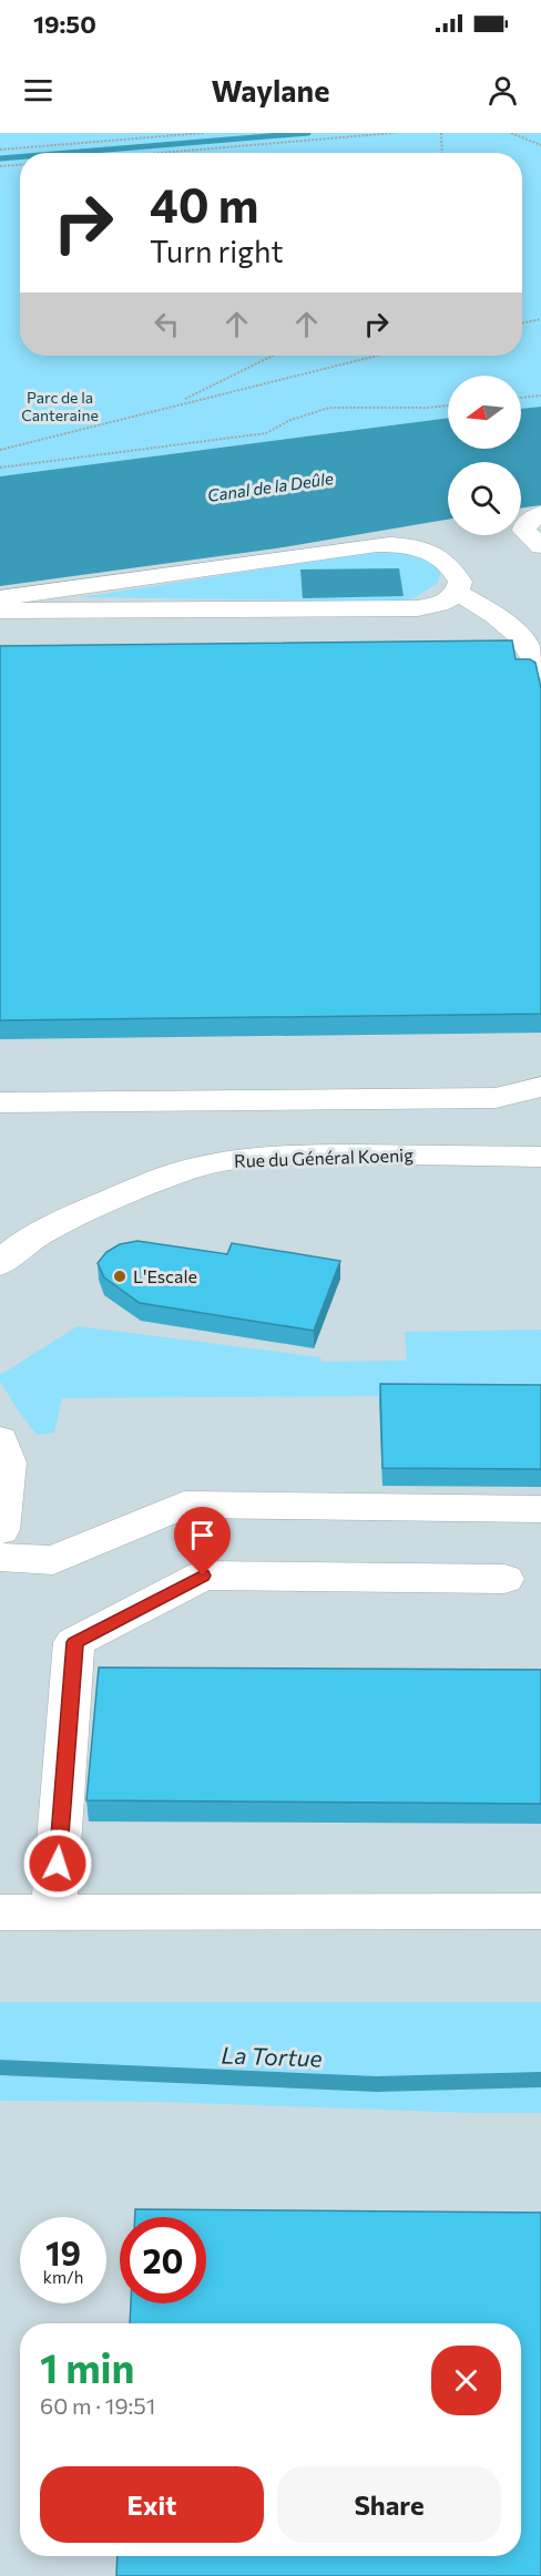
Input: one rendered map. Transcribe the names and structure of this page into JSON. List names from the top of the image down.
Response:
{
  "streets": {
    "street": ["Rue du Général Koenig"]
  },
  "water": ["Canal de la Deûle", "La Tortue"],
  "parks": ["Parc de la Canteraine"],
  "places": ["L'Escale"],
  "north": "left",
  "page": {
    "status": "19:50",
    "header": "Waylane",
    "turn": ["40 m", "Turn right"],
    "speed": "19 km/h",
    "limit": "20",
    "heading": ["1 min", "60 m · 19:51"],
    "buttons": ["Exit", "Share"]
  }
}
